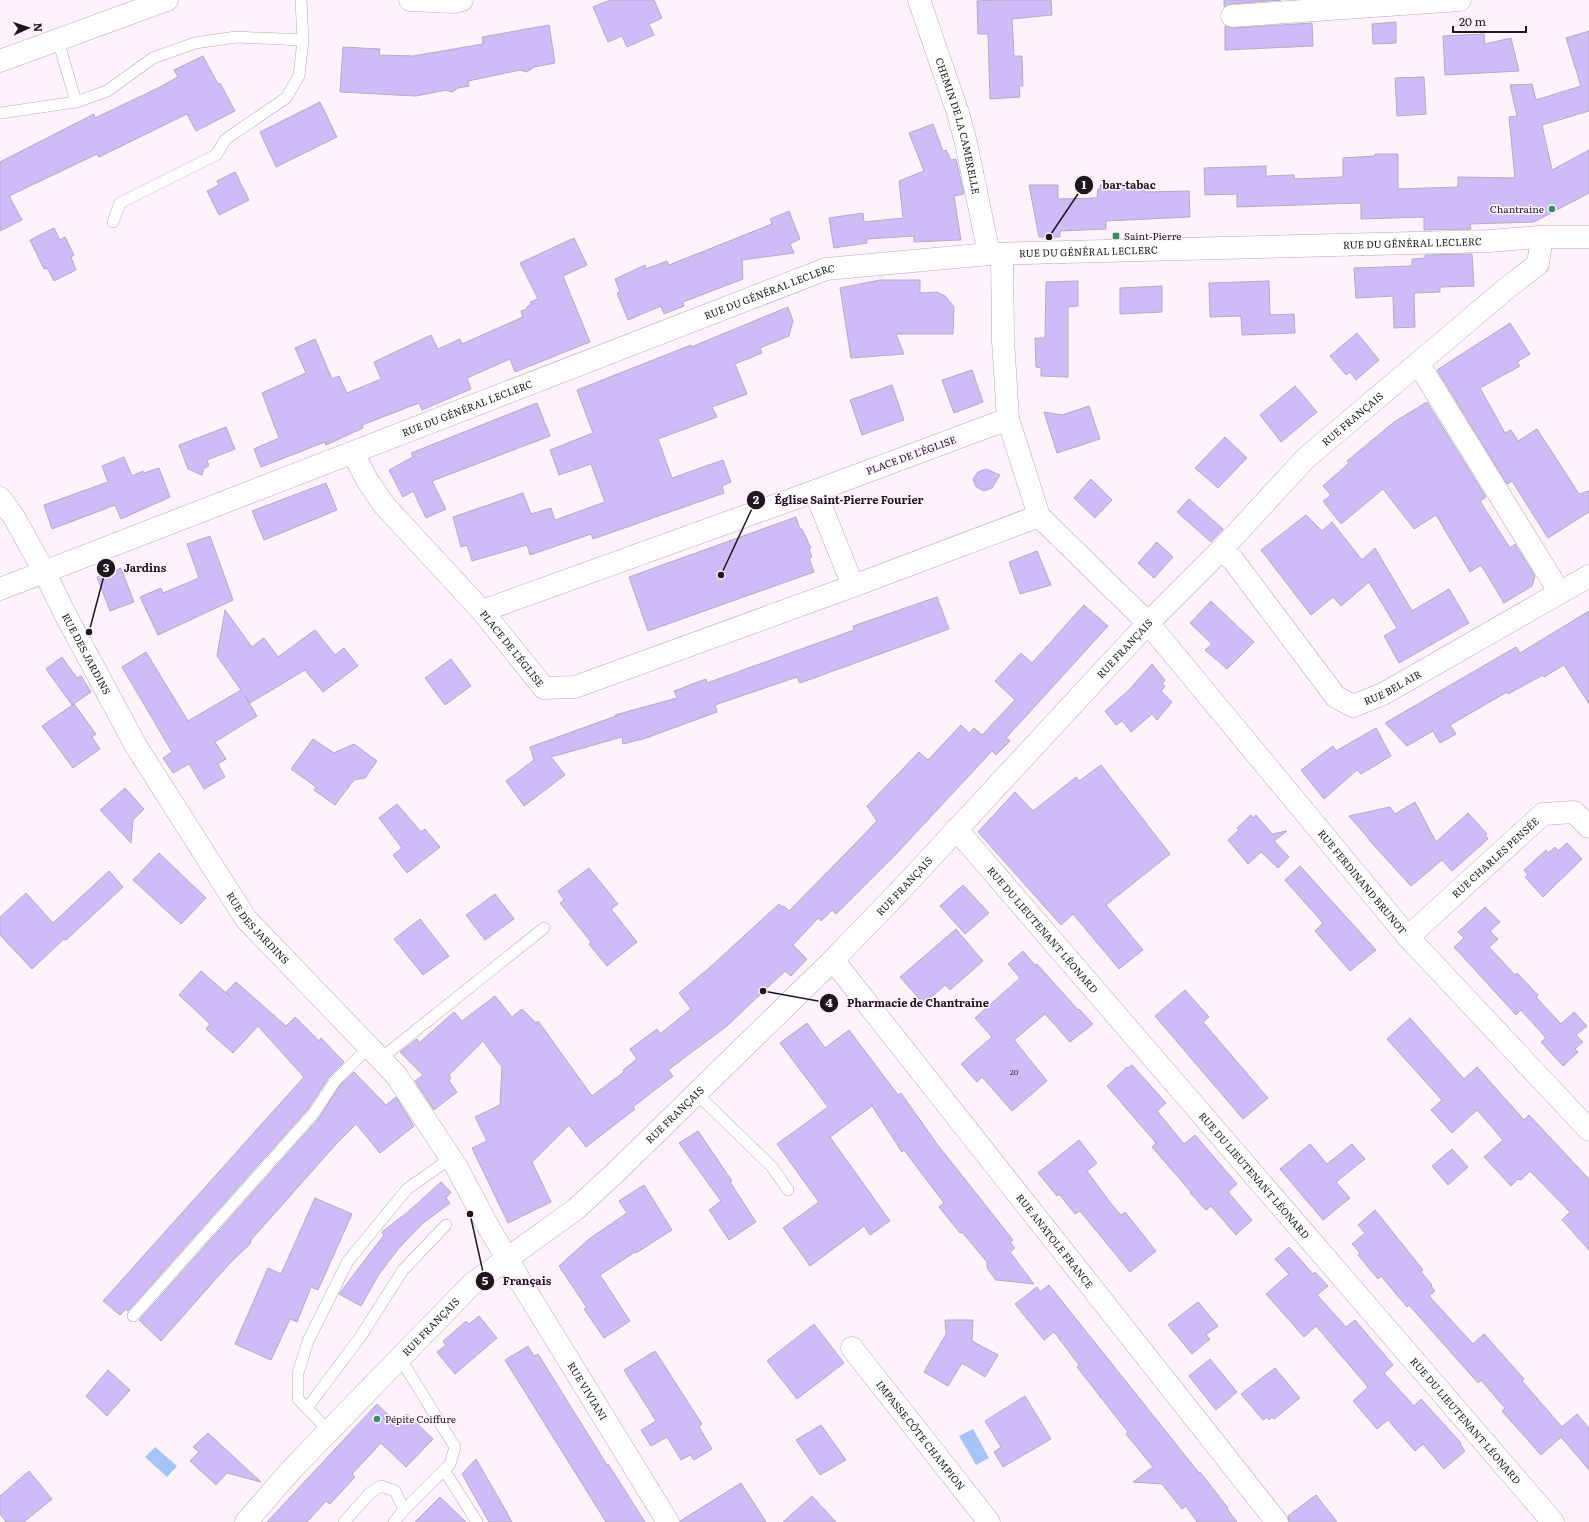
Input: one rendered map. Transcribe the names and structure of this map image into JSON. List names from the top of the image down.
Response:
{
  "streets": {
    "street": [
      "CHEMIN DE LA CAMERELLE",
      "RUE DU GÉNÉRAL LECLERC",
      "RUE FRANÇAIS",
      "PLACE DE L'ÉGLISE",
      "RUE DES JARDINS",
      "RUE BEL AIR",
      "RUE CHARLES PENSÉE",
      "RUE FERDINAND BRUNOT",
      "RUE DU LIEUTENANT LÉONARD",
      "RUE ANATOLE FRANCE",
      "RUE VIVIANI",
      "IMPASSE CÔTE CHAMPION"
    ]
  },
  "crossings": [
    ["CHEMIN DE LA CAMERELLE", "RUE DU GÉNÉRAL LECLERC"],
    ["RUE DU GÉNÉRAL LECLERC", "RUE FRANÇAIS"],
    ["RUE DU GÉNÉRAL LECLERC", "RUE DES JARDINS"],
    ["RUE FRANÇAIS", "RUE DES JARDINS"],
    ["RUE FRANÇAIS", "RUE BEL AIR"],
    ["RUE FRANÇAIS", "RUE FERDINAND BRUNOT"],
    ["RUE FRANÇAIS", "RUE DU LIEUTENANT LÉONARD"],
    ["RUE FRANÇAIS", "RUE ANATOLE FRANCE"],
    ["RUE FRANÇAIS", "RUE VIVIANI"],
    ["RUE DES JARDINS", "RUE VIVIANI"],
    ["RUE CHARLES PENSÉE", "RUE FERDINAND BRUNOT"]
  ],
  "places": {
    "other": [
      "Chantraine",
      "bar-tabac",
      "Église Saint-Pierre Fourier",
      "Jardins",
      "Pharmacie de Chantraine",
      "Français",
      "Pépite Coiffure"
    ],
    "transit": ["Saint-Pierre"]
  },
  "house_numbers": ["20"],
  "scale_bar": "20 m",
  "north": "right"
}
